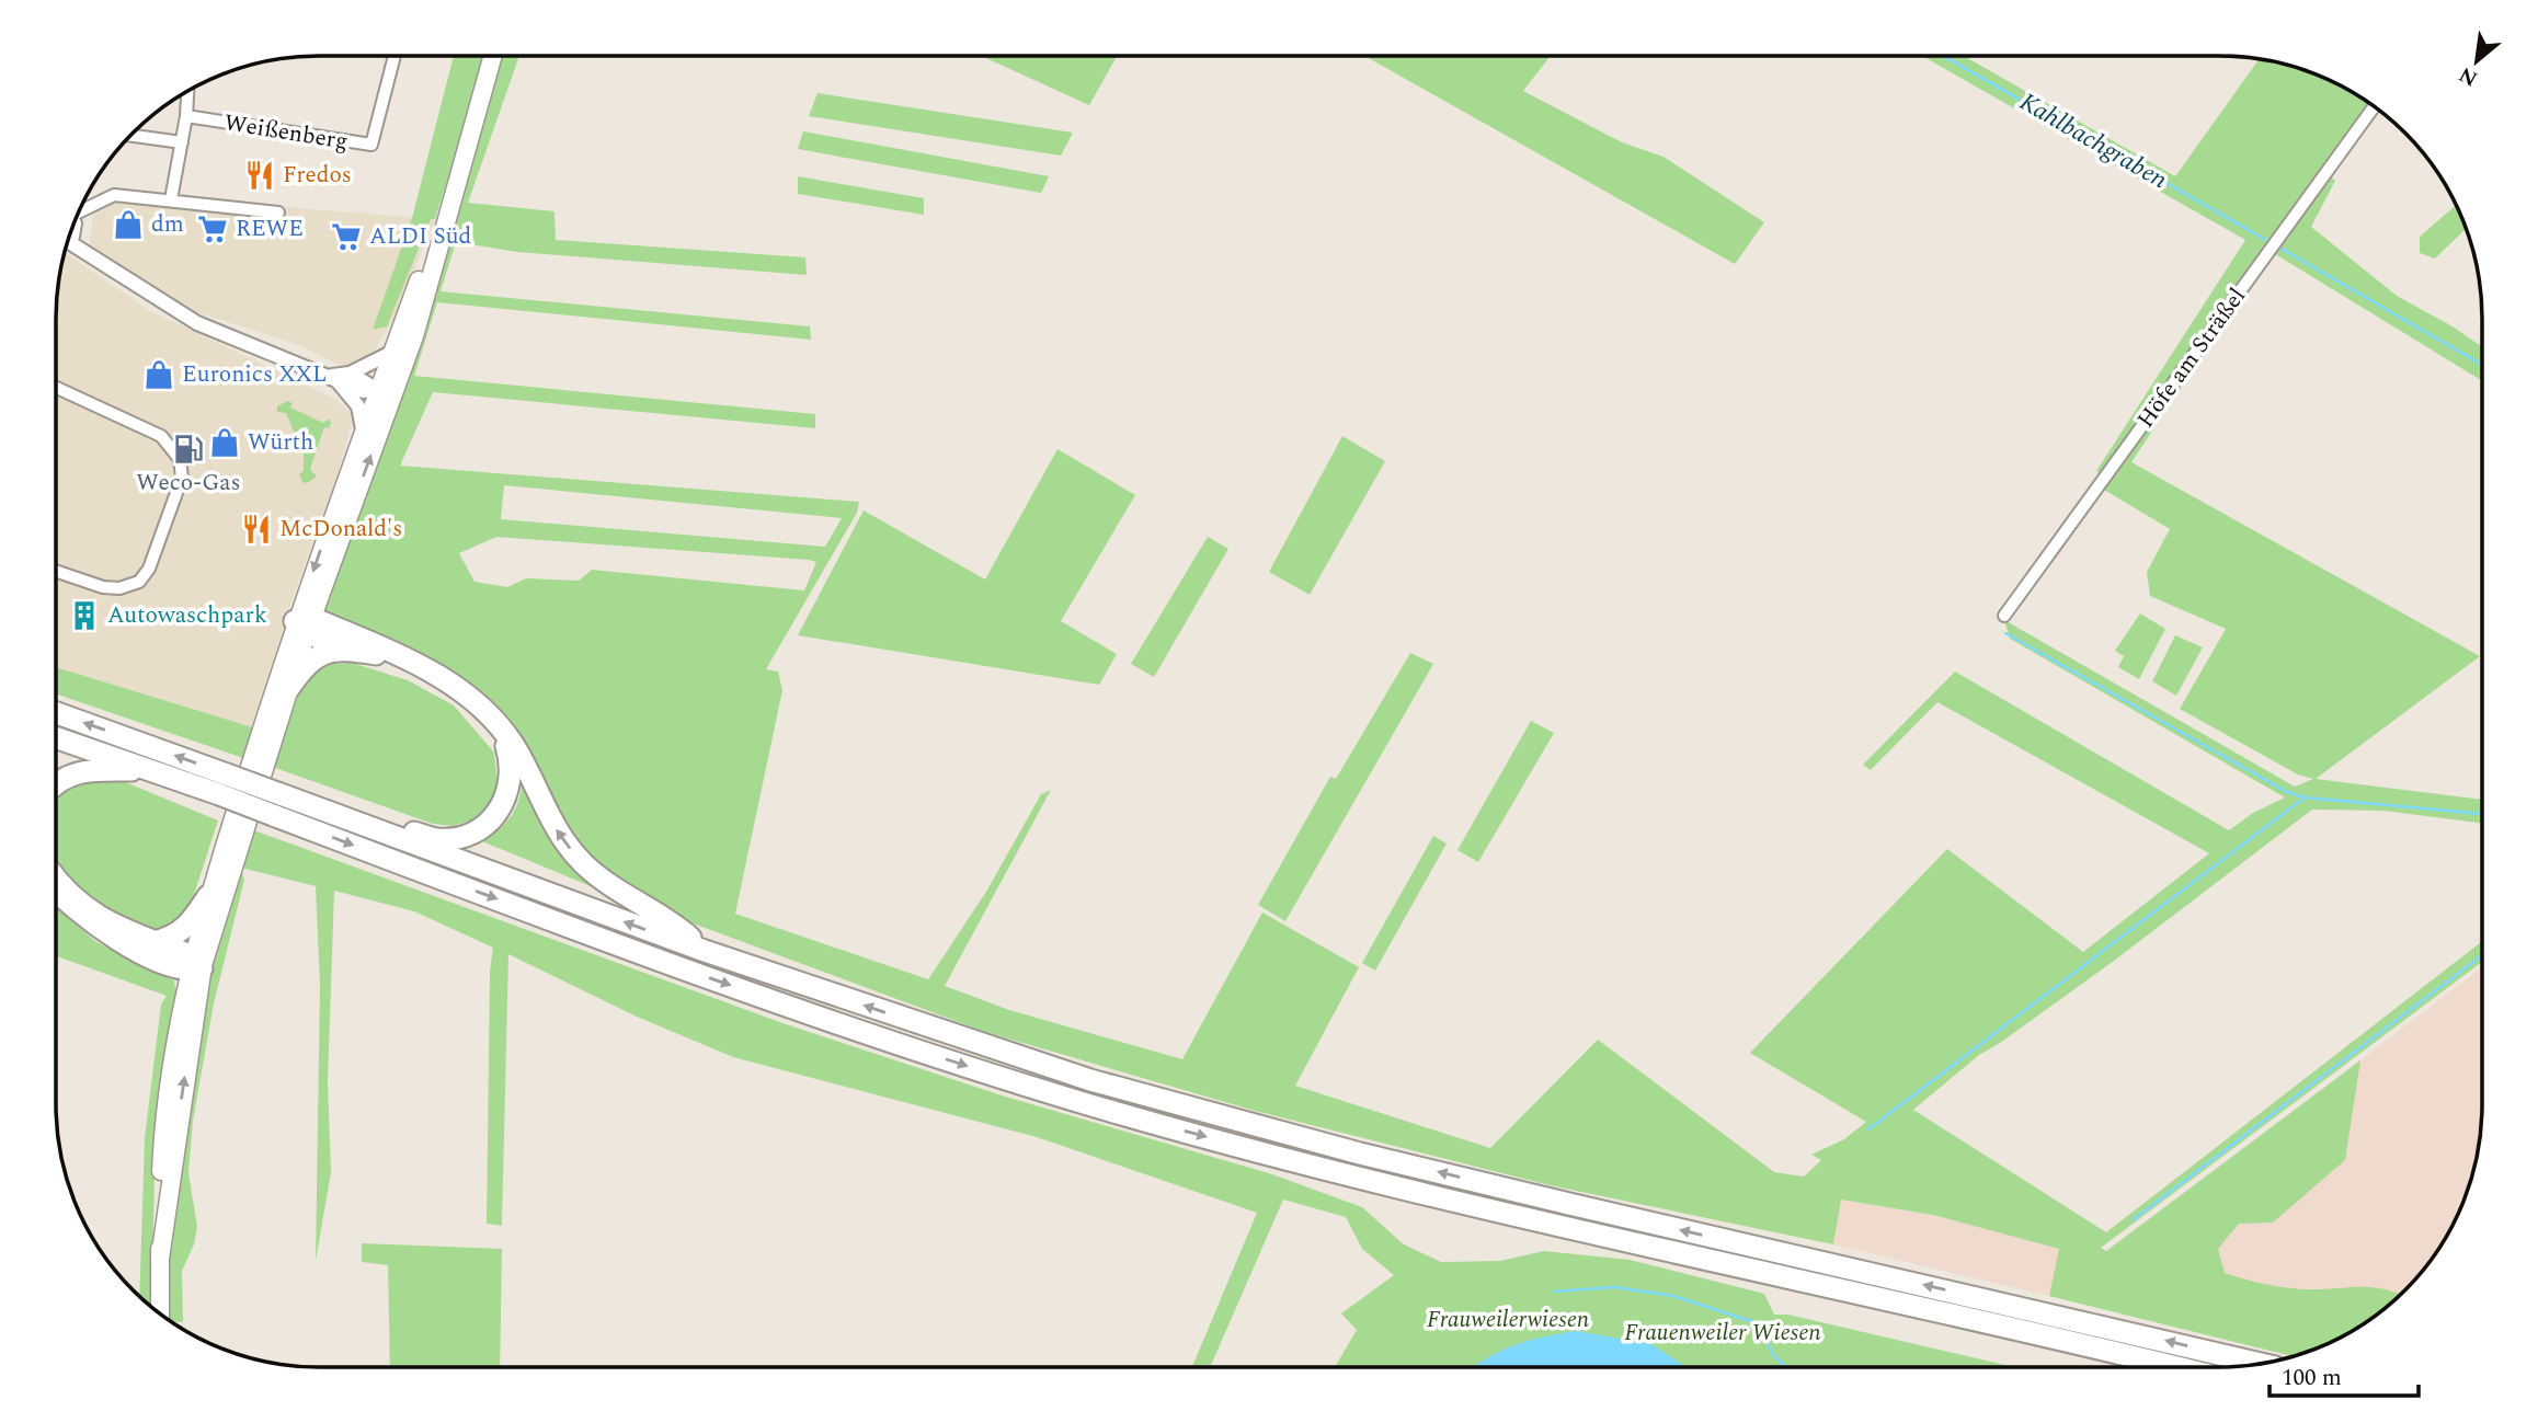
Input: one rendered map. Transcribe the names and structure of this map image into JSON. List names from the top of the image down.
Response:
{
  "streets": {
    "street": ["Weißenberg", "Höfe am Sträßel"]
  },
  "water": ["Kahlbachgraben"],
  "parks": ["Frauweilerwiesen", "Frauenweiler Wiesen"],
  "places": {
    "restaurant": ["Fredos", "McDonald's"],
    "shop": ["dm", "Euronics XXL", "Würth"],
    "supermarket": ["REWE", "ALDI Süd"],
    "fuel station": ["Weco-Gas"],
    "building": ["Autowaschpark"]
  },
  "scale_bar": "100 m",
  "north": "bottom left"
}
